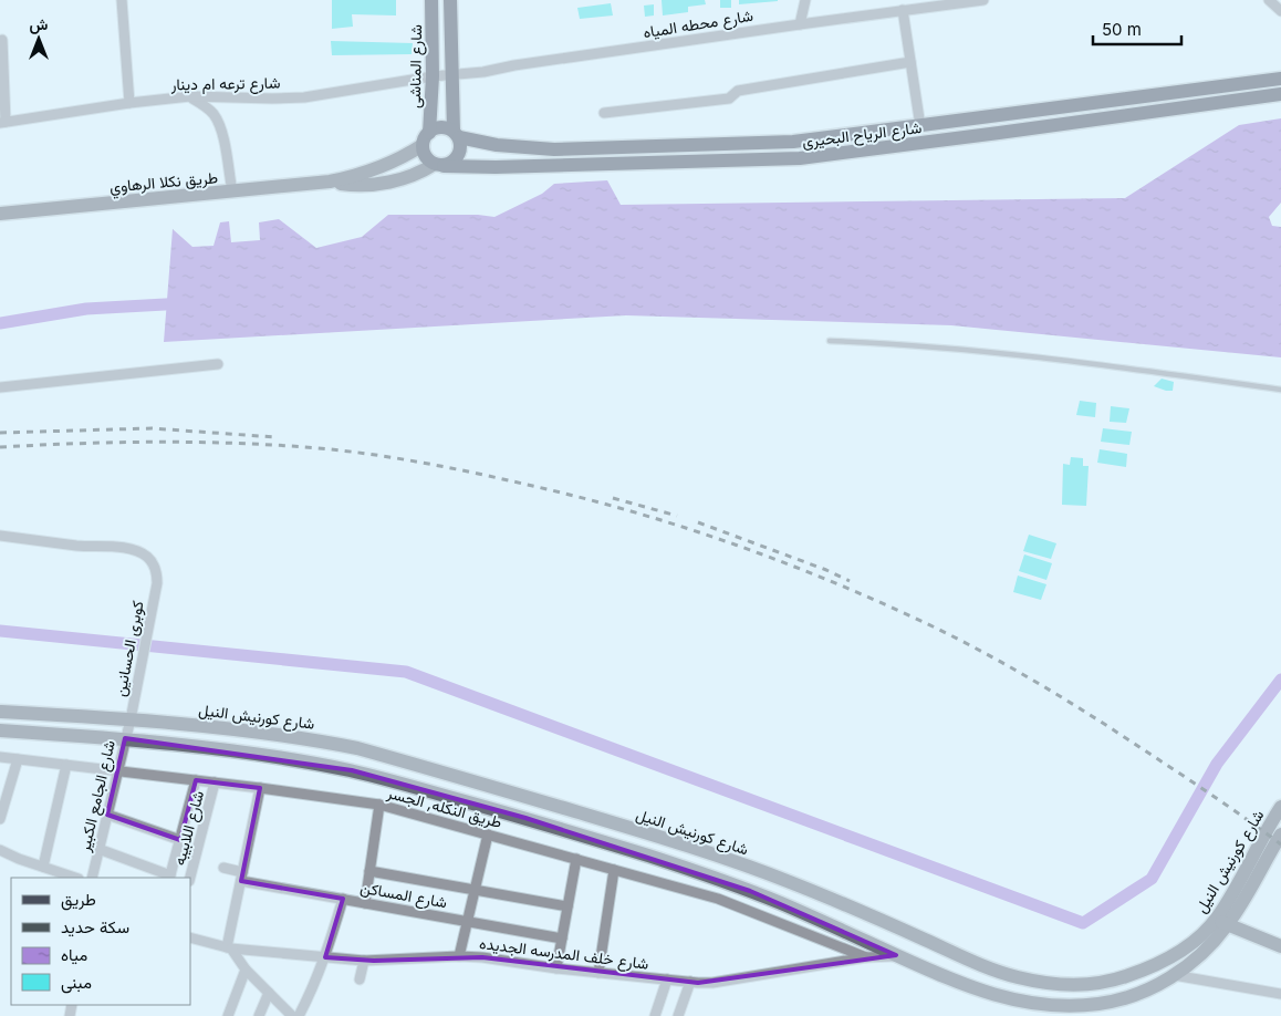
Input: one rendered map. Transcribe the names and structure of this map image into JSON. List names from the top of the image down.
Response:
{
  "streets": {
    "main road": [
      "شارع المناشى",
      "شارع الرياح البحيرى",
      "طريق نكلا الرهاوي",
      "شارع كورنيش النيل"
    ],
    "street": [
      "شارع محطه المياه",
      "شارع ترعه ام دينار",
      "كوبرى الحسانين",
      "شارع الجامع الكبير",
      "طريق النكله, الجسر",
      "شارع اللابيبه",
      "شارع المساكن",
      "شارع خلف المدرسه الجديده"
    ]
  },
  "crossings": [
    ["شارع محطه المياه", "شارع ترعه ام دينار"],
    ["شارع المناشى", "شارع ترعه ام دينار"],
    ["شارع المناشى", "شارع الرياح البحيرى"],
    ["شارع المناشى", "طريق نكلا الرهاوي"],
    ["شارع الرياح البحيرى", "طريق نكلا الرهاوي"],
    ["كوبرى الحسانين", "شارع كورنيش النيل"],
    ["كوبرى الحسانين", "شارع الجامع الكبير"],
    ["شارع كورنيش النيل", "شارع الجامع الكبير"],
    ["شارع كورنيش النيل", "شارع خلف المدرسه الجديده"],
    ["شارع الجامع الكبير", "طريق النكله, الجسر"],
    ["طريق النكله, الجسر", "شارع اللابيبه"],
    ["طريق النكله, الجسر", "شارع خلف المدرسه الجديده"]
  ],
  "legend": [
    "طريق",
    "سكة حديد",
    "مياه",
    "مبنى"
  ],
  "scale_bar": "50 m",
  "north": "top"
}
